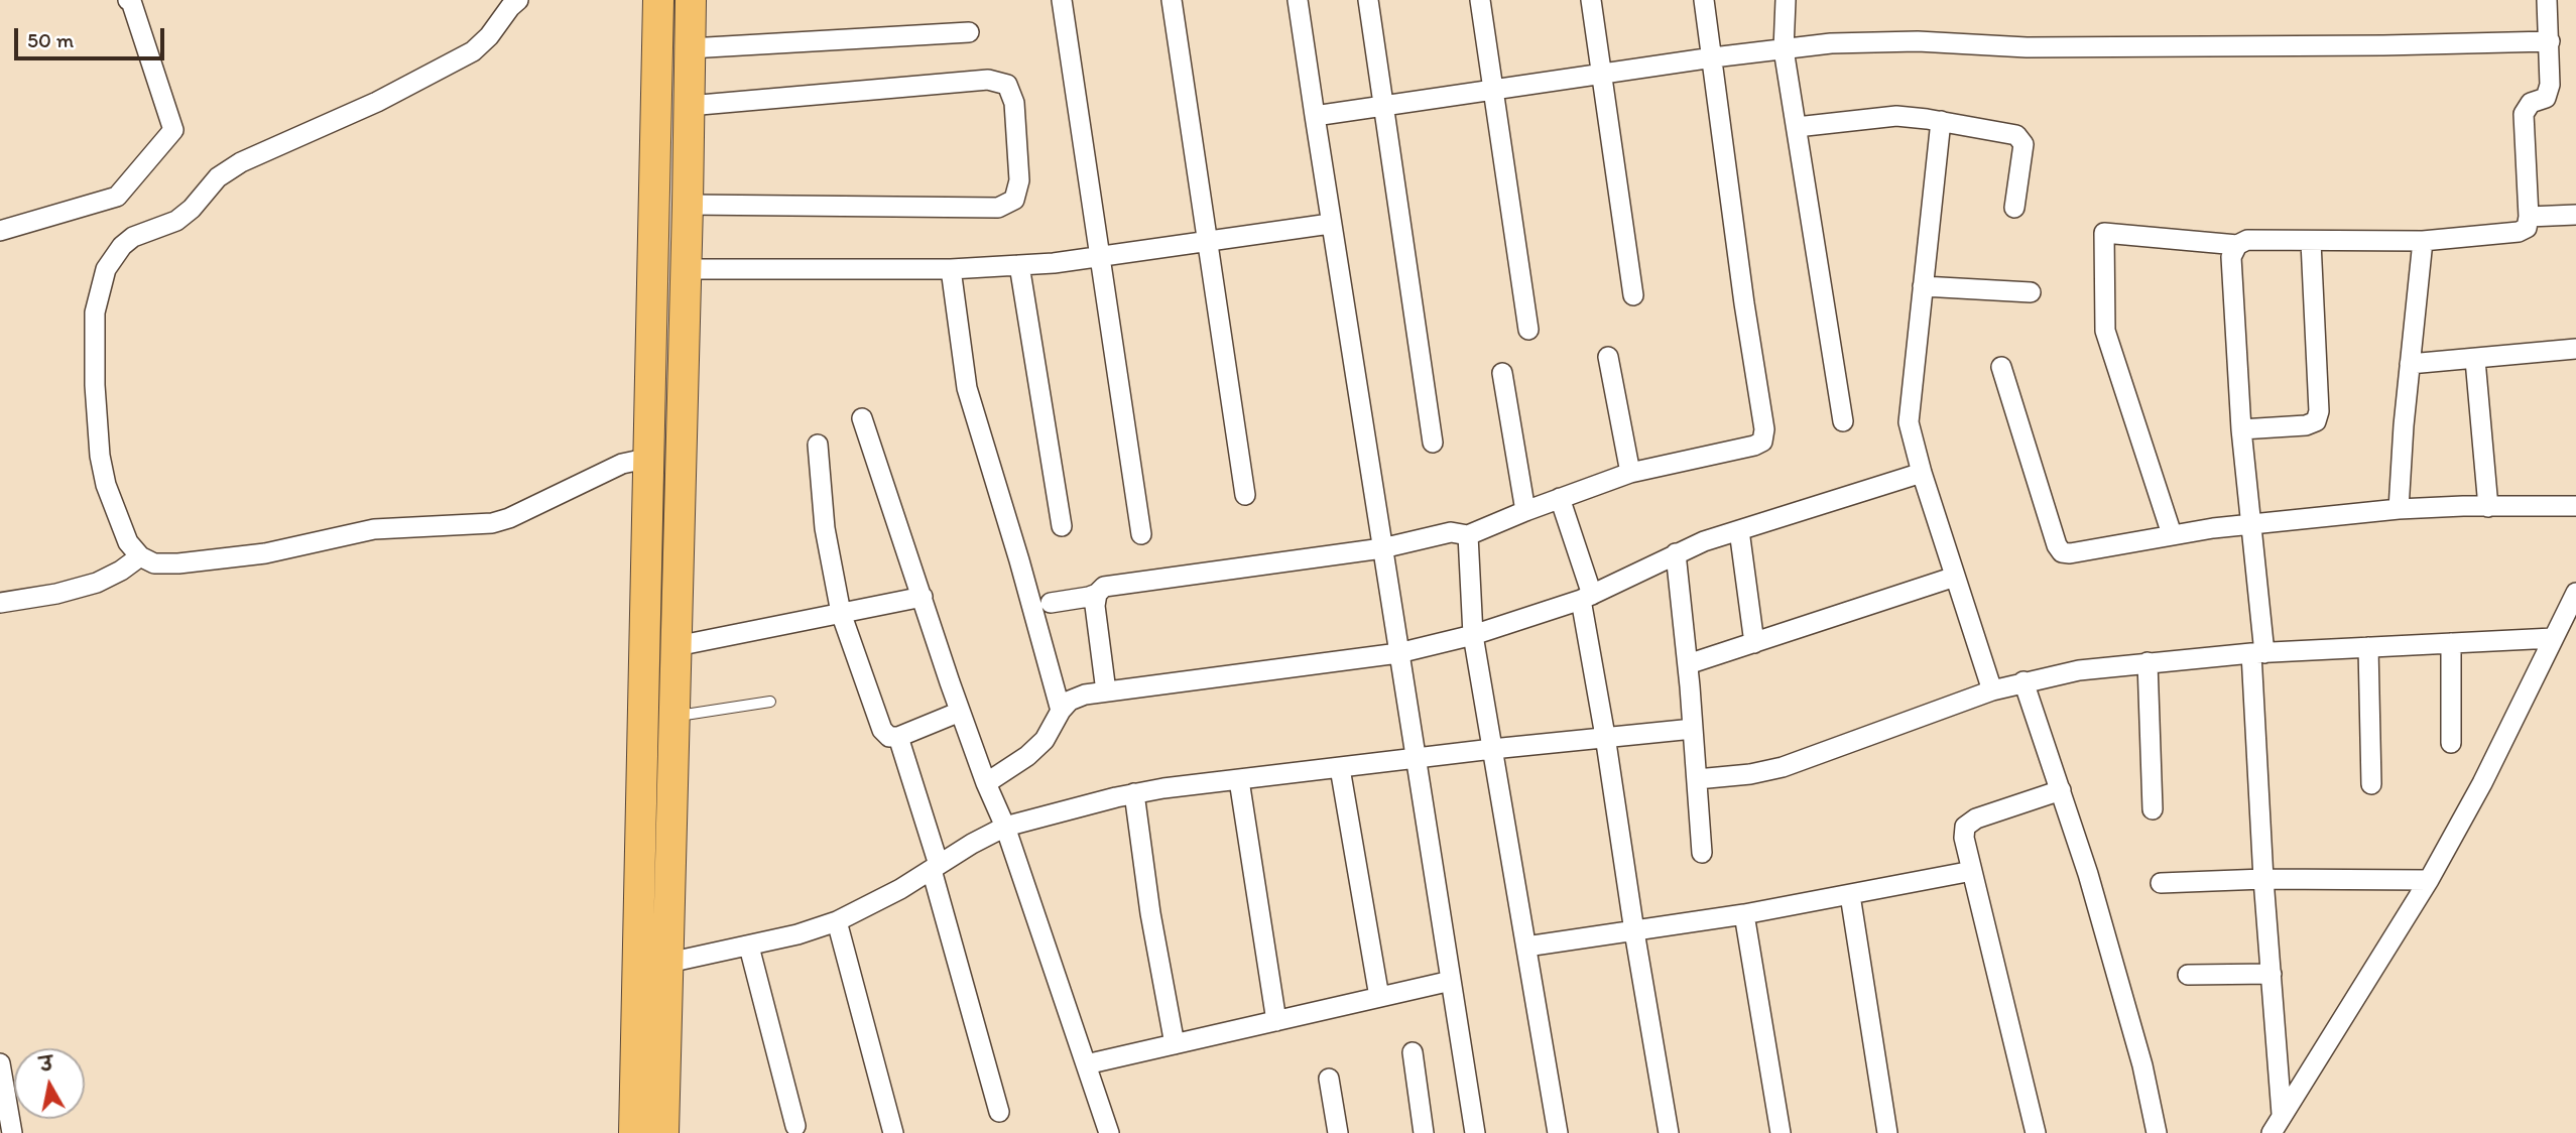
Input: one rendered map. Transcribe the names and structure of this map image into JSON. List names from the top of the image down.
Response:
{
  "scale_bar": "50 m",
  "north": "top"
}
